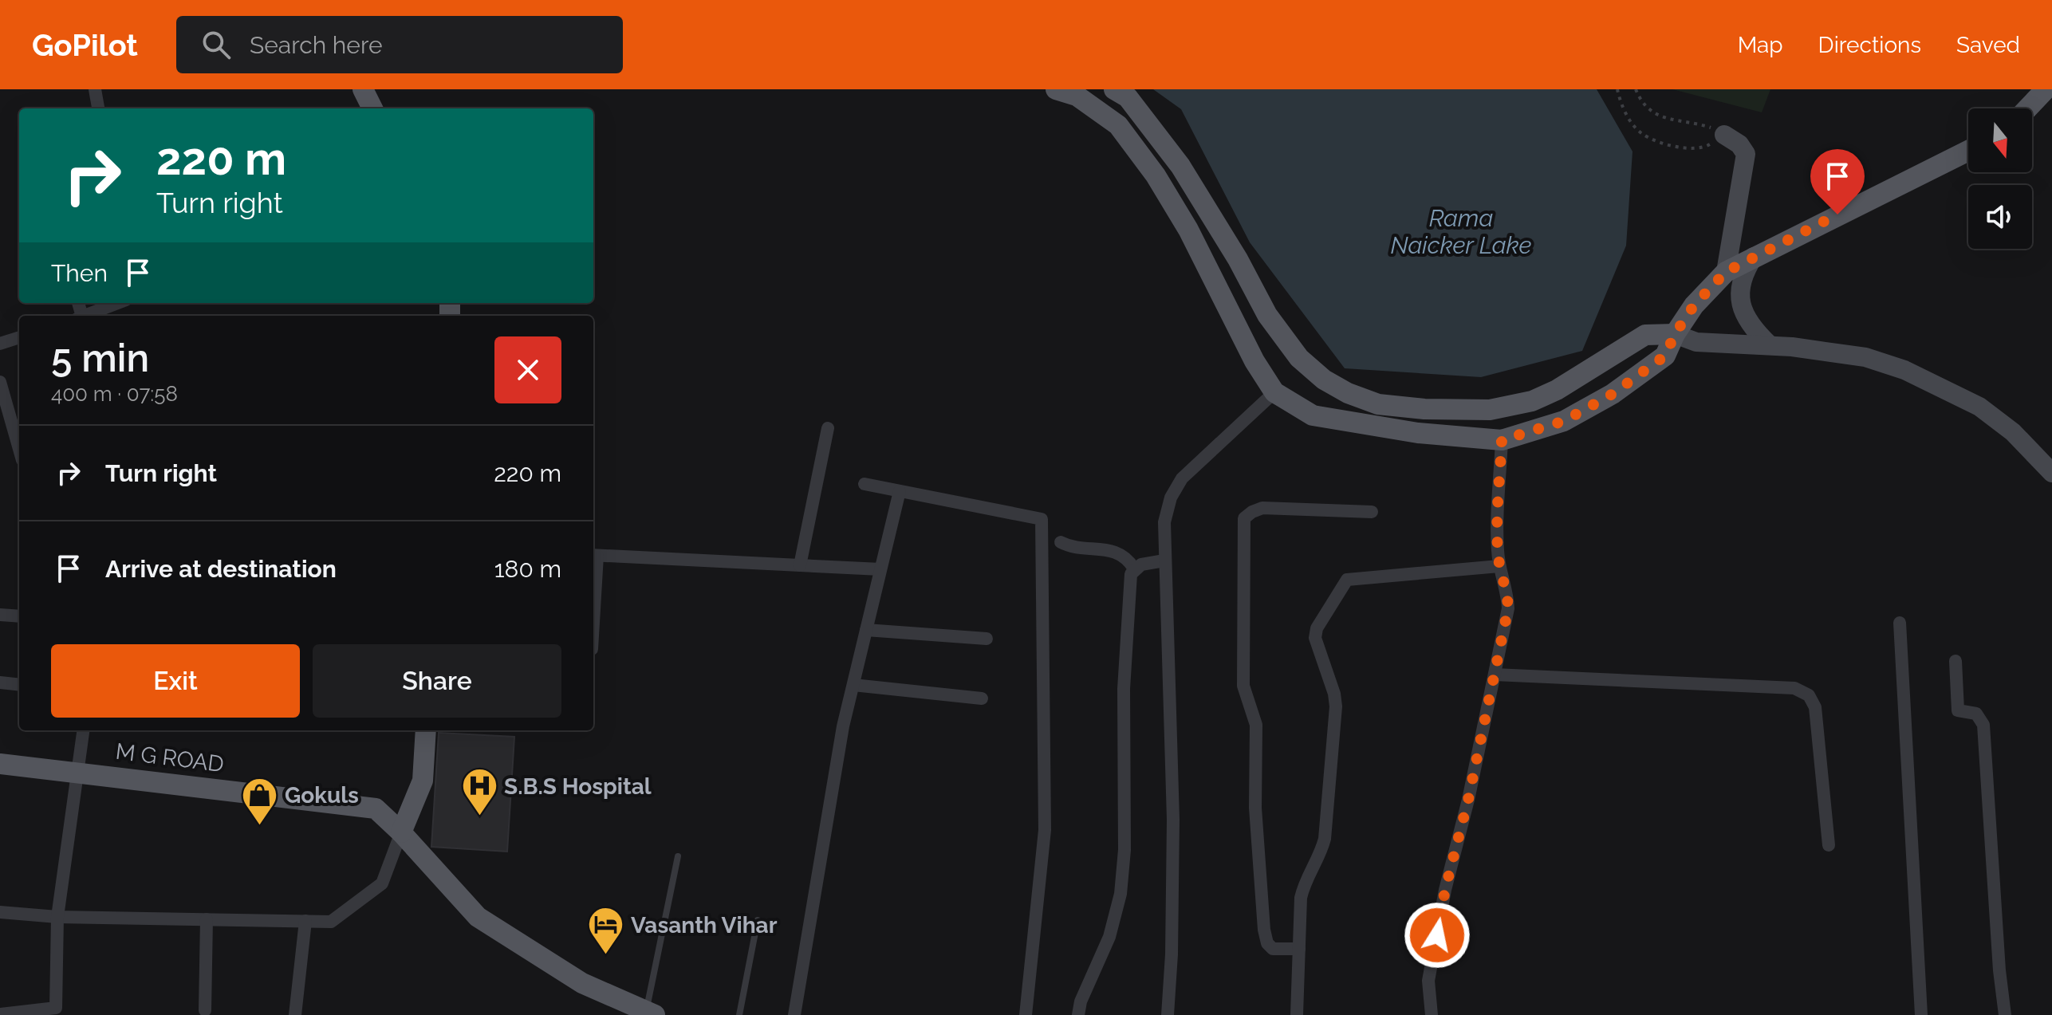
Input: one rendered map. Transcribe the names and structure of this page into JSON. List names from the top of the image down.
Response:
{
  "streets": {
    "main road": ["M G ROAD"]
  },
  "water": ["Rama Naicker Lake"],
  "places": {
    "hospital": ["S.B.S Hospital"],
    "shop": ["Gokuls"],
    "hotel": ["Vasanth Vihar"]
  },
  "north": "bottom",
  "page": {
    "header": "GoPilot",
    "search": "Search here",
    "nav": ["Map", "Directions", "Saved"],
    "turn": ["220 m", "Turn right"],
    "then": "Then",
    "heading": ["5 min", "400 m · 07:58"],
    "list": [
      {
        "name": "Turn right",
        "value": "220 m"
      },
      {
        "name": "Arrive at destination",
        "value": "180 m"
      }
    ],
    "buttons": ["Exit", "Share"]
  }
}
